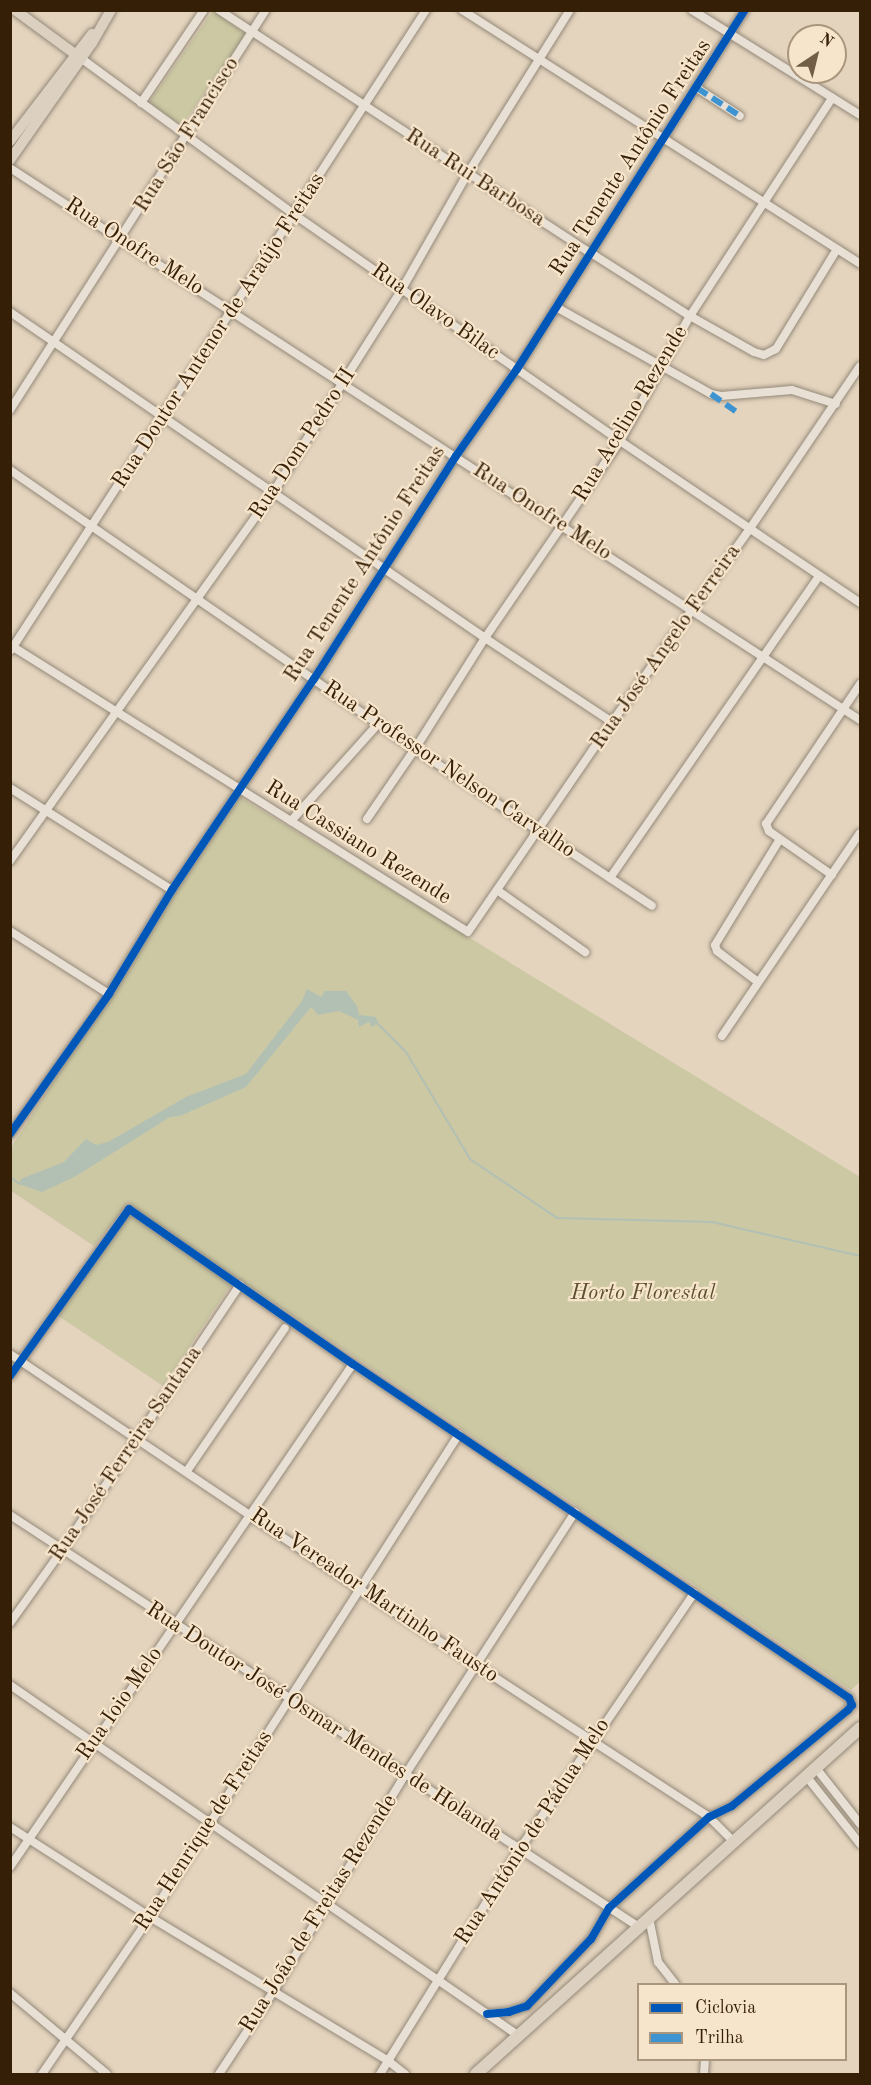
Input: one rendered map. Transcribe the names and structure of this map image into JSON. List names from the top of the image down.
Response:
{
  "streets": {
    "main road": ["Rua Olavo Bilac"],
    "street": [
      "Rua São Francisco",
      "Rua Tenente Antônio Freitas",
      "Rua Rui Barbosa",
      "Rua Onofre Melo",
      "Rua Doutor Antenor de Araújo Freitas",
      "Rua Acelino Rezende",
      "Rua Dom Pedro II",
      "Rua José Angelo Ferreira",
      "Rua Professor Nelson Carvalho",
      "Rua Cassiano Rezende",
      "Rua José Ferreira Santana",
      "Rua Vereador Martinho Fausto",
      "Rua Ioio Melo",
      "Rua Doutor José Osmar Mendes de Holanda",
      "Rua Henrique de Freitas",
      "Rua Antônio de Pádua Melo",
      "Rua João de Freitas Rezende"
    ]
  },
  "crossings": [
    ["Rua São Francisco", "Rua Rui Barbosa"],
    ["Rua São Francisco", "Rua Onofre Melo"],
    ["Rua São Francisco", "Rua Olavo Bilac"],
    ["Rua Tenente Antônio Freitas", "Rua Rui Barbosa"],
    ["Rua Tenente Antônio Freitas", "Rua Onofre Melo"],
    ["Rua Tenente Antônio Freitas", "Rua Olavo Bilac"],
    ["Rua Tenente Antônio Freitas", "Rua Professor Nelson Carvalho"],
    ["Rua Tenente Antônio Freitas", "Rua Cassiano Rezende"],
    ["Rua Rui Barbosa", "Rua Doutor Antenor de Araújo Freitas"],
    ["Rua Rui Barbosa", "Rua Acelino Rezende"],
    ["Rua Rui Barbosa", "Rua Dom Pedro II"],
    ["Rua Onofre Melo", "Rua Doutor Antenor de Araújo Freitas"],
    ["Rua Onofre Melo", "Rua Acelino Rezende"],
    ["Rua Onofre Melo", "Rua Dom Pedro II"],
    ["Rua Onofre Melo", "Rua José Angelo Ferreira"],
    ["Rua Olavo Bilac", "Rua Doutor Antenor de Araújo Freitas"],
    ["Rua Olavo Bilac", "Rua Acelino Rezende"],
    ["Rua Olavo Bilac", "Rua Dom Pedro II"],
    ["Rua Olavo Bilac", "Rua José Angelo Ferreira"],
    ["Rua Doutor Antenor de Araújo Freitas", "Rua Professor Nelson Carvalho"],
    ["Rua Doutor Antenor de Araújo Freitas", "Rua Cassiano Rezende"],
    ["Rua Acelino Rezende", "Rua Professor Nelson Carvalho"],
    ["Rua Dom Pedro II", "Rua Professor Nelson Carvalho"],
    ["Rua Dom Pedro II", "Rua Cassiano Rezende"],
    ["Rua José Angelo Ferreira", "Rua Professor Nelson Carvalho"],
    ["Rua José Angelo Ferreira", "Rua Cassiano Rezende"],
    ["Rua José Ferreira Santana", "Rua Vereador Martinho Fausto"],
    ["Rua José Ferreira Santana", "Rua Doutor José Osmar Mendes de Holanda"],
    ["Rua Vereador Martinho Fausto", "Rua Ioio Melo"],
    ["Rua Vereador Martinho Fausto", "Rua Henrique de Freitas"],
    ["Rua Vereador Martinho Fausto", "Rua Antônio de Pádua Melo"],
    ["Rua Vereador Martinho Fausto", "Rua João de Freitas Rezende"],
    ["Rua Ioio Melo", "Rua Doutor José Osmar Mendes de Holanda"],
    ["Rua Doutor José Osmar Mendes de Holanda", "Rua Henrique de Freitas"],
    ["Rua Doutor José Osmar Mendes de Holanda", "Rua Antônio de Pádua Melo"],
    ["Rua Doutor José Osmar Mendes de Holanda", "Rua João de Freitas Rezende"]
  ],
  "parks": ["Horto Florestal"],
  "legend": ["Ciclovia", "Trilha"],
  "north": "top right"
}
